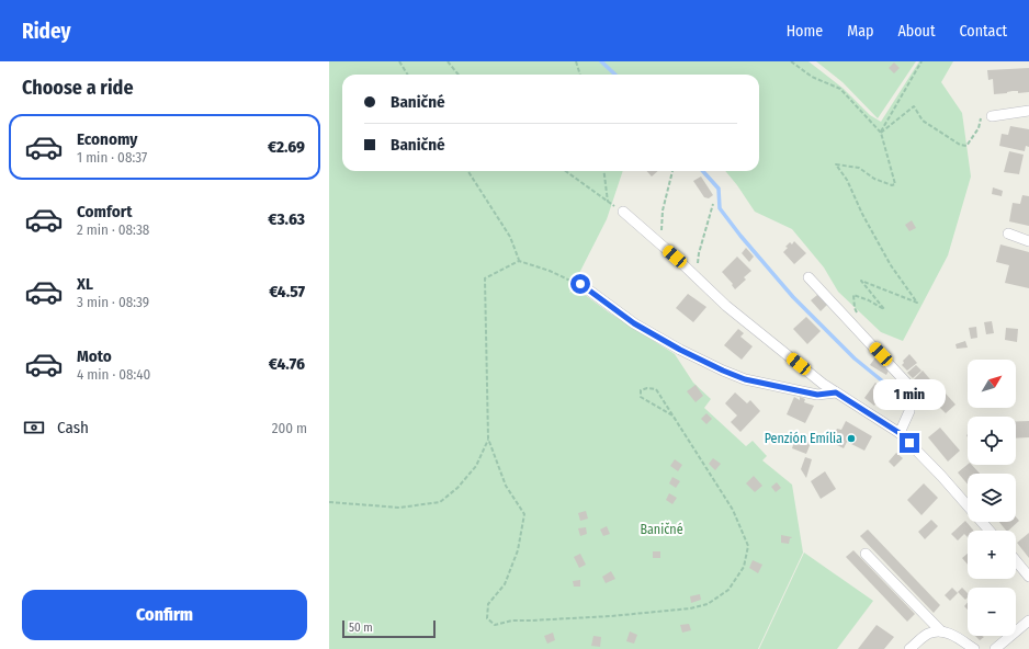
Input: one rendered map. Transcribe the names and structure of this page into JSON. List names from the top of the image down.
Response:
{
  "parks": ["Baničné"],
  "places": ["Penzión Emília"],
  "scale_bar": "50 m",
  "north": "top right",
  "page": {
    "header": "Ridey",
    "nav": [
      "Home",
      "Map",
      "About",
      "Contact"
    ],
    "heading": "Choose a ride",
    "banner": ["Baničné", "Baničné"],
    "list": [
      {
        "name": "Economy",
        "note": "1 min · 08:37",
        "value": "€2.69"
      },
      {
        "name": "Comfort",
        "note": "2 min · 08:38",
        "value": "€3.63"
      },
      {
        "name": "XL",
        "note": "3 min · 08:39",
        "value": "€4.57"
      },
      {
        "name": "Moto",
        "note": "4 min · 08:40",
        "value": "€4.76"
      }
    ],
    "map_buttons": ["+", "−"],
    "bubble": "1 min",
    "pay": ["Cash", "200 m"],
    "buttons": "Confirm",
    "scale": "50 m"
  }
}
